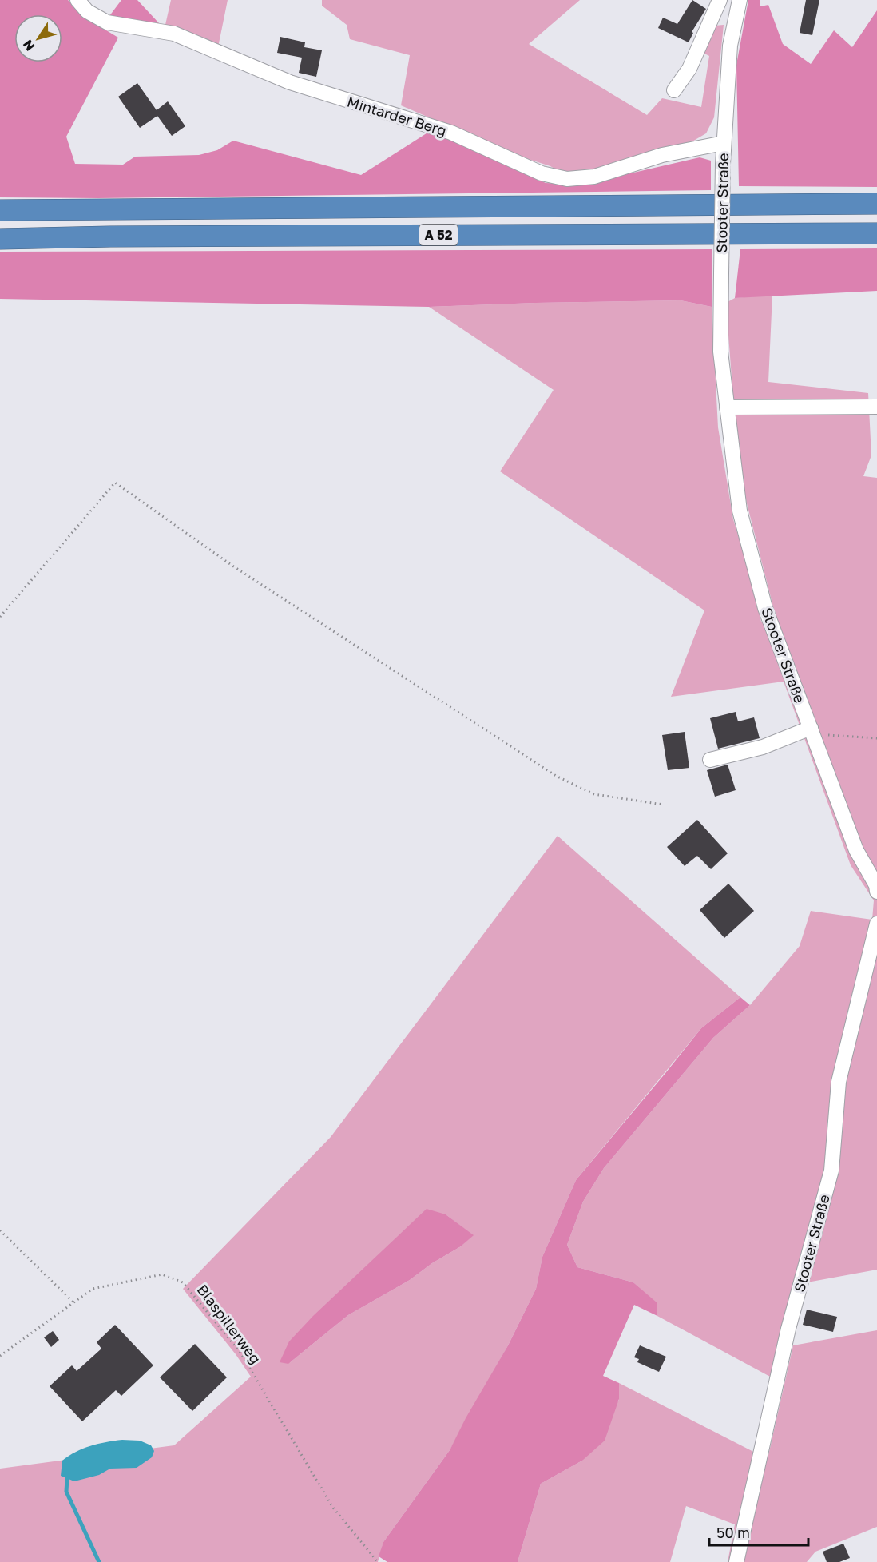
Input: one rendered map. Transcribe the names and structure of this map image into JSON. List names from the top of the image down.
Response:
{
  "streets": {
    "highway": ["A 52"],
    "street": ["Mintarder Berg", "Stooter Straße"],
    "path": ["Blaspillerweg"]
  },
  "crossings": [
    ["Mintarder Berg", "Stooter Straße"]
  ],
  "scale_bar": "50 m",
  "north": "bottom left"
}
